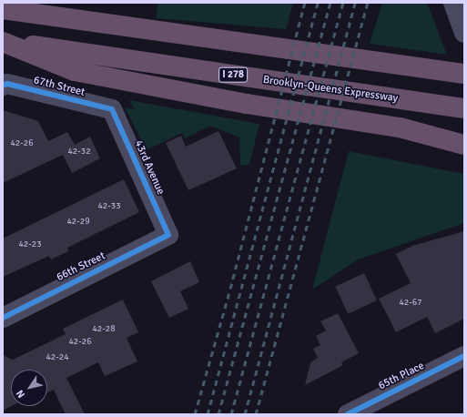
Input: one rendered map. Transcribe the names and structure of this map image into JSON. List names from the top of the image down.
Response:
{
  "streets": {
    "highway": ["I 278", "Brooklyn-Queens Expressway"],
    "street": [
      "67th Street",
      "43rd Avenue",
      "66th Street",
      "65th Place"
    ]
  },
  "crossings": [
    ["67th Street", "43rd Avenue"],
    ["43rd Avenue", "66th Street"]
  ],
  "house_numbers": [
    "42-26",
    "42-32",
    "42-33",
    "42-29",
    "42-23",
    "42-67",
    "42-28",
    "42-26",
    "42-24"
  ],
  "north": "bottom left"
}
